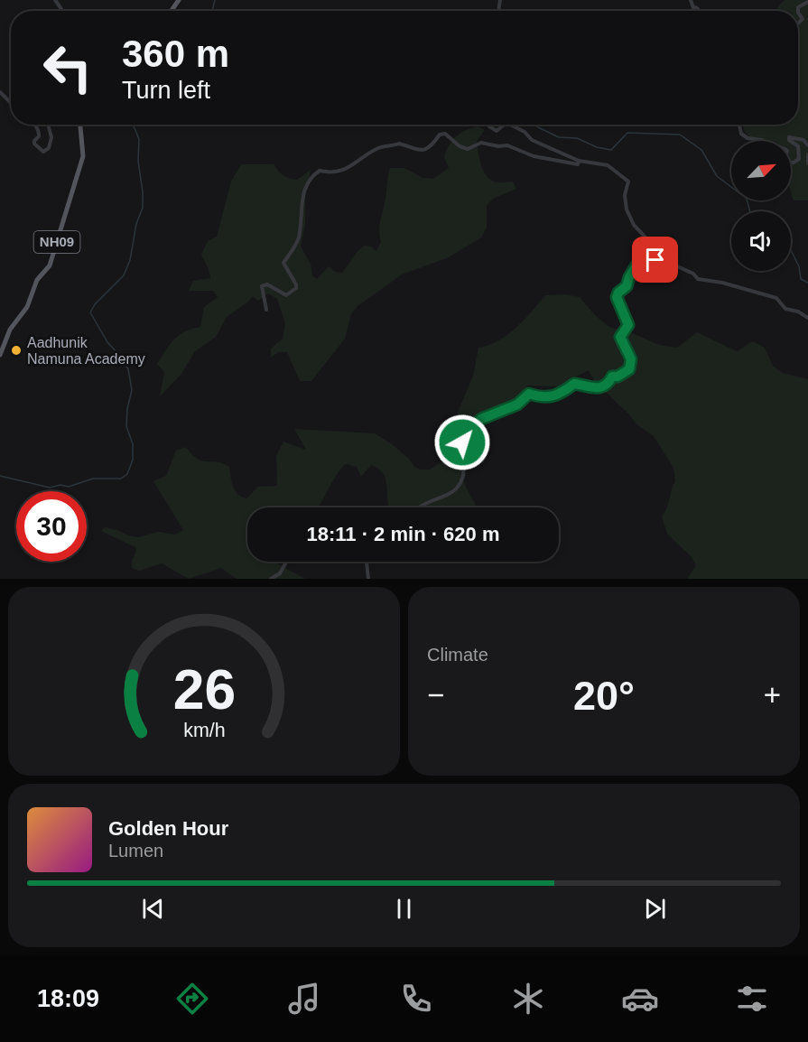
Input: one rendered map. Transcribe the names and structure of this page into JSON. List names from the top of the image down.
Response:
{
  "streets": {
    "main road": ["NH09"]
  },
  "places": ["Aadhunik Namuna Academy"],
  "north": "top right",
  "page": {
    "turn": ["360 m", "Turn left"],
    "limit": "30",
    "trip": "18:11 · 2 min · 620 m",
    "tile": "Climate",
    "heat": ["−", "20°", "+"],
    "song": ["Golden Hour", "Lumen"],
    "tabs": "18:09",
    "gauge": ["26", "km/h"]
  }
}
